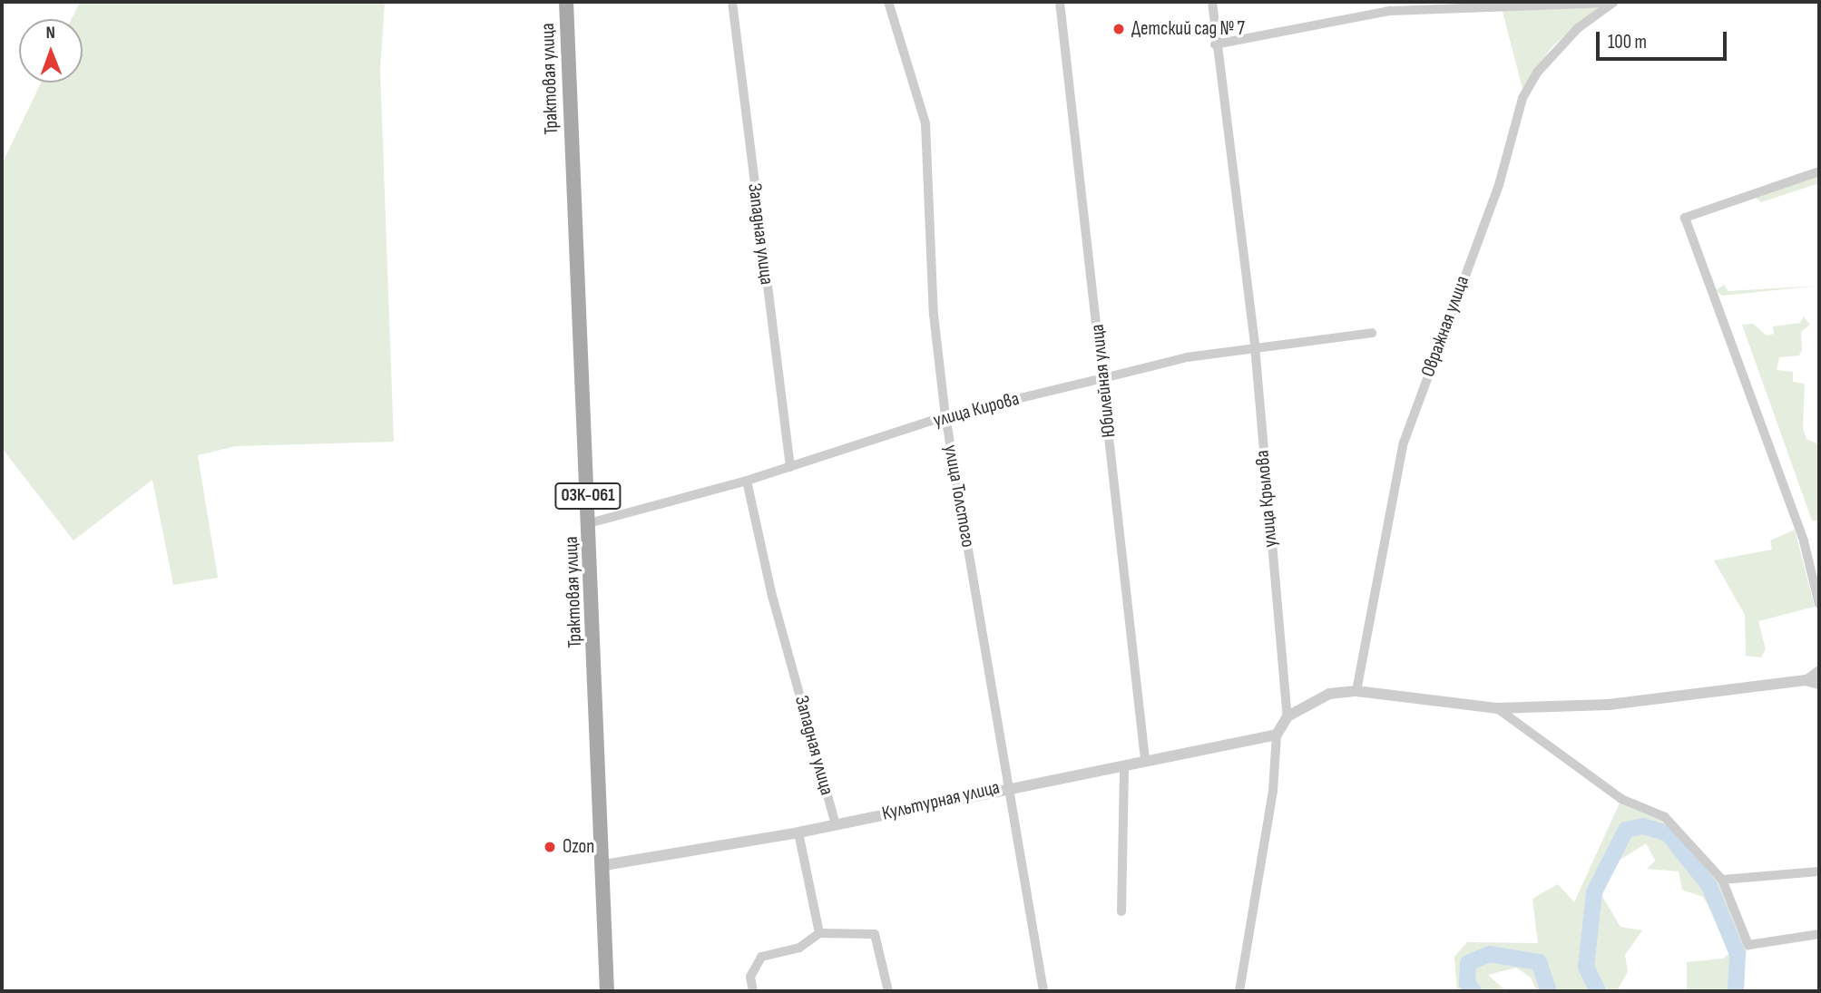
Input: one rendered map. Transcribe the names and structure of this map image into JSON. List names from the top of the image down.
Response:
{
  "streets": {
    "main road": ["Трактовая улица", "03К-061"],
    "street": [
      "Западная улица",
      "Овражная улица",
      "Юбилейная улица",
      "улица Кирова",
      "улица Толстого",
      "улица Крылова",
      "Культурная улица"
    ]
  },
  "crossings": [
    ["Трактовая улица", "улица Кирова"],
    ["Трактовая улица", "Культурная улица"],
    ["Западная улица", "улица Кирова"],
    ["Западная улица", "Культурная улица"],
    ["Юбилейная улица", "улица Кирова"],
    ["Юбилейная улица", "Культурная улица"],
    ["улица Кирова", "улица Толстого"],
    ["улица Кирова", "улица Крылова"],
    ["улица Толстого", "Культурная улица"]
  ],
  "places": ["Детский сад № 7", "Ozon"],
  "scale_bar": "100 m",
  "north": "top"
}
